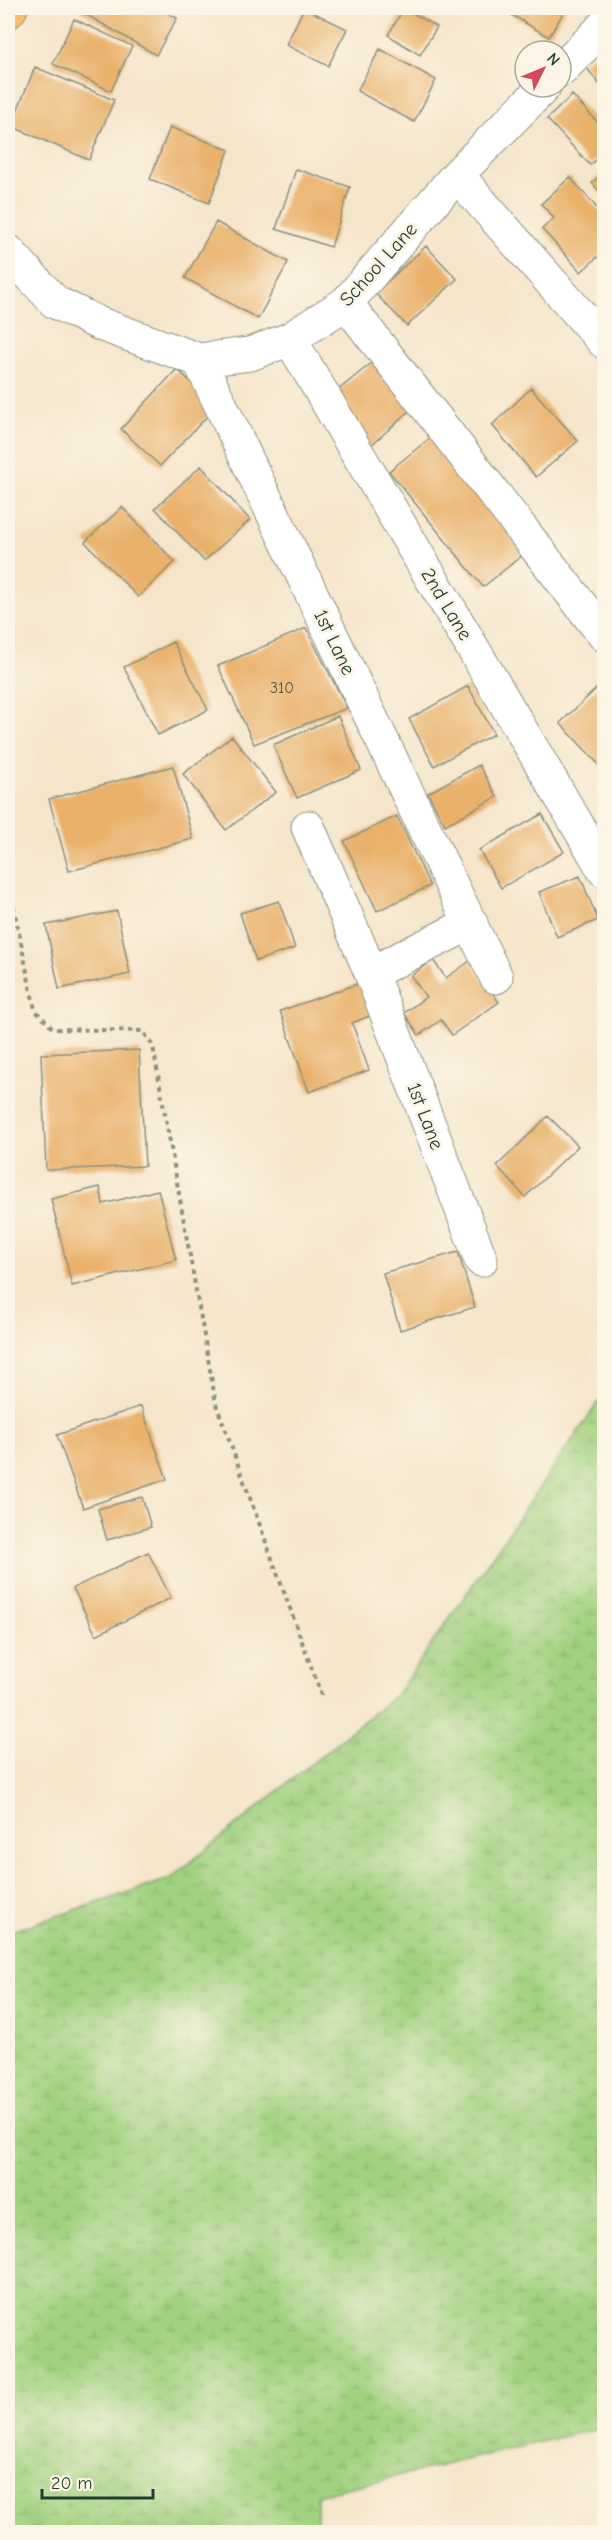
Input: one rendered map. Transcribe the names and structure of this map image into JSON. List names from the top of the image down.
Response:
{
  "streets": {
    "street": ["School Lane", "2nd Lane", "1st Lane"]
  },
  "crossings": [
    ["School Lane", "2nd Lane"],
    ["School Lane", "1st Lane"]
  ],
  "house_numbers": ["310"],
  "scale_bar": "20 m",
  "north": "top right"
}
